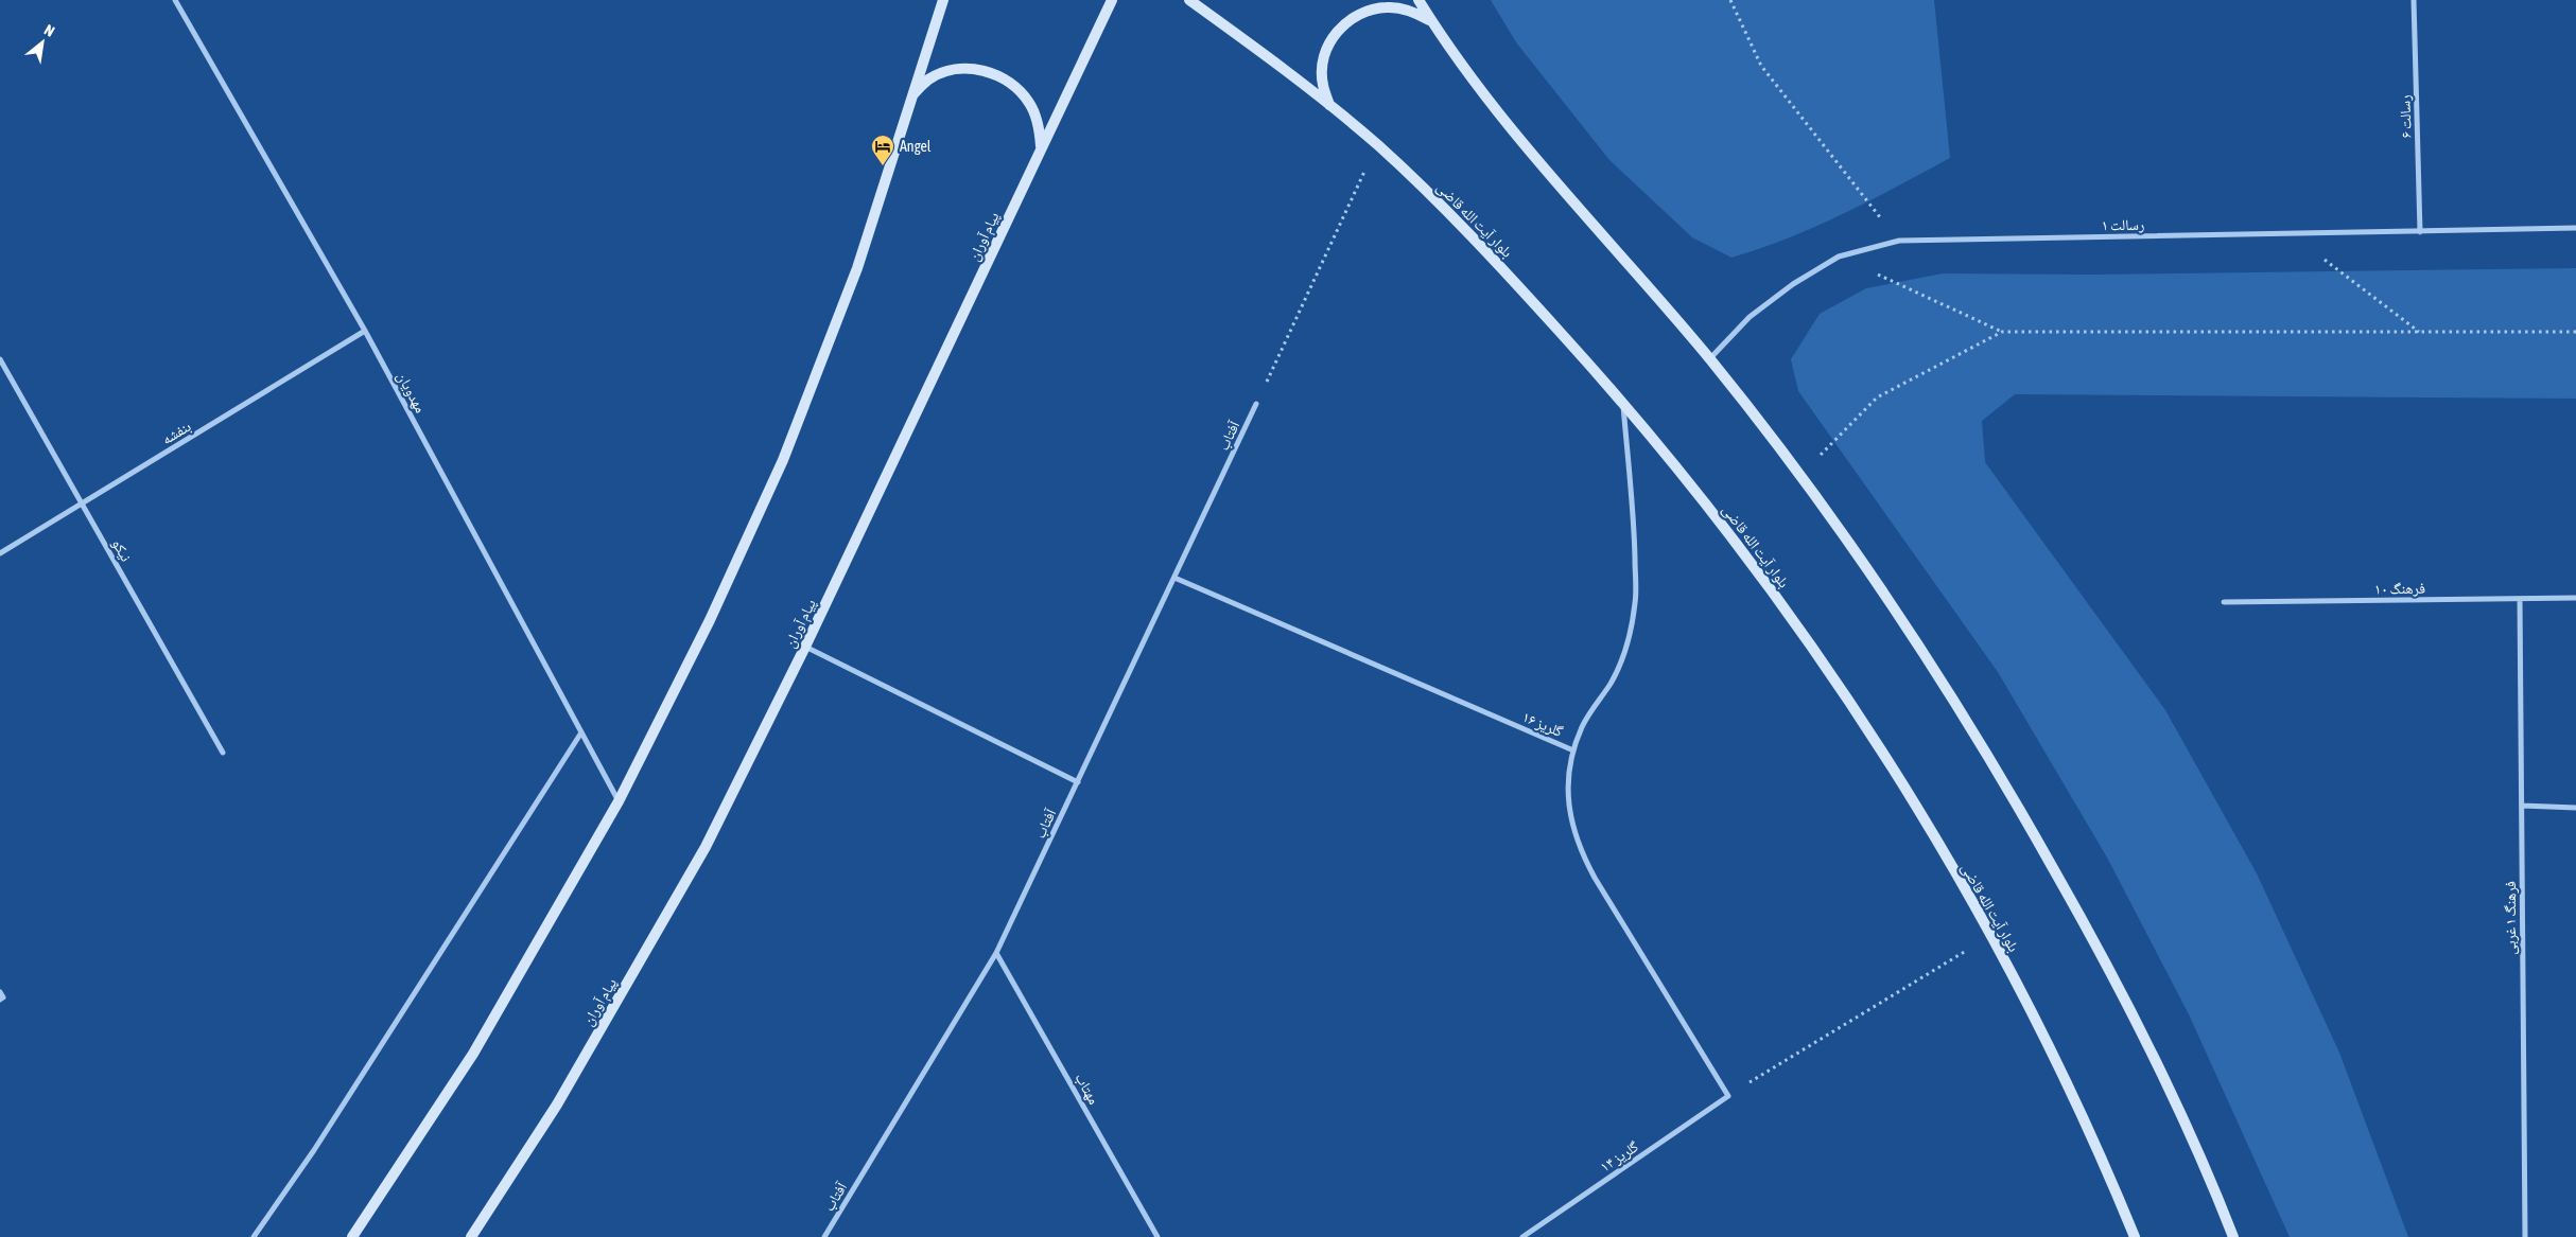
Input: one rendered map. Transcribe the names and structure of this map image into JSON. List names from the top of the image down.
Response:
{
  "streets": {
    "main road": ["بلوار آیت ‌الله قاضی", "پیام آوران"],
    "street": [
      "رسالت ۶",
      "رسالت ۱",
      "مهدویان",
      "بنفشه",
      "آفتاب",
      "نیکو",
      "فرهنگ ۱۰",
      "گلریز ۱۶",
      "فرهنگ ۱ غربی",
      "مهتاب",
      "گلریز ۱۴"
    ]
  },
  "crossings": [
    ["رسالت ۶", "رسالت ۱"],
    ["مهدویان", "بنفشه"],
    ["بنفشه", "نیکو"],
    ["آفتاب", "گلریز ۱۶"],
    ["آفتاب", "مهتاب"],
    ["فرهنگ ۱۰", "فرهنگ ۱ غربی"],
    ["گلریز ۱۶", "گلریز ۱۴"]
  ],
  "places": {
    "hotel": ["Angel"]
  },
  "north": "top right"
}
